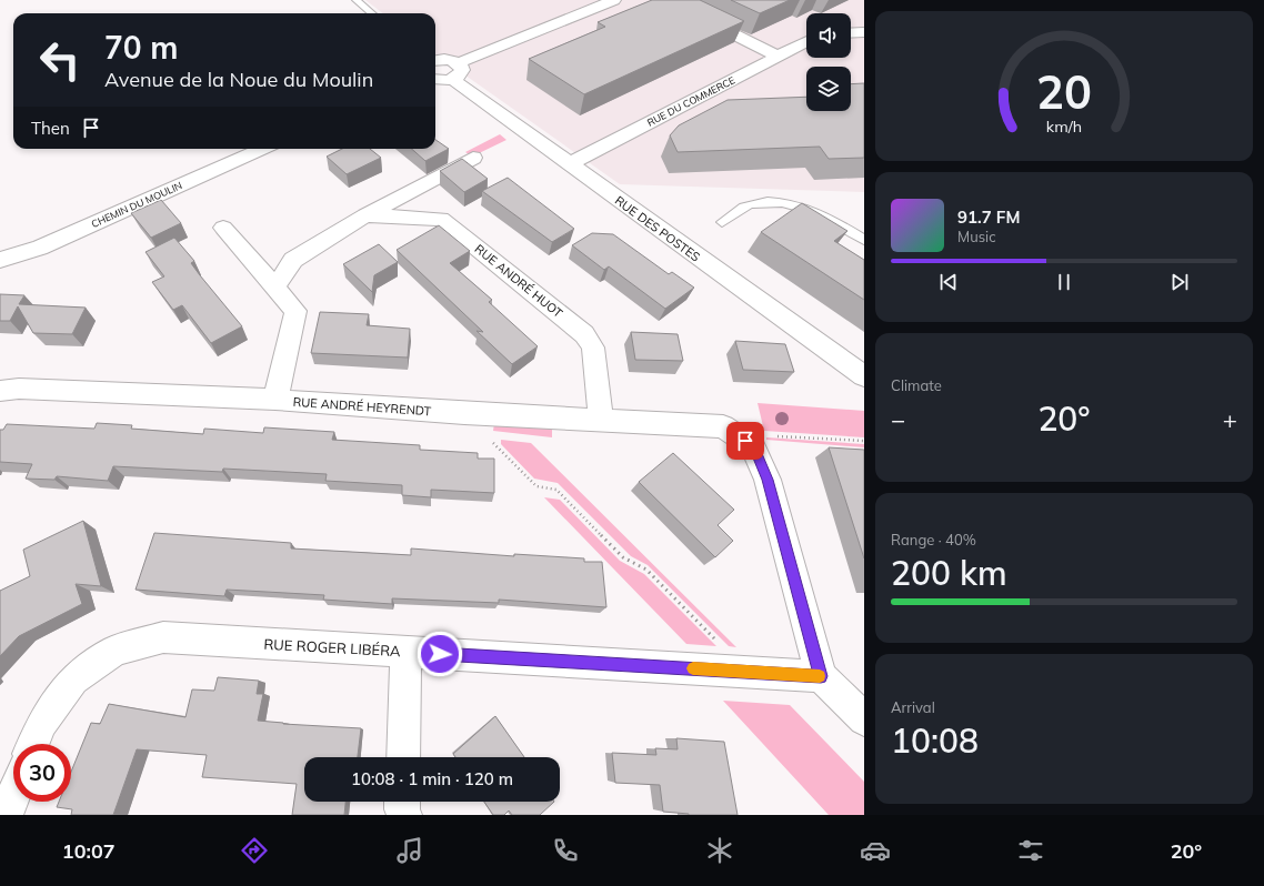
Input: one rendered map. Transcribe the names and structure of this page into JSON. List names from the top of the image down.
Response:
{
  "streets": {
    "street": [
      "RUE DU COMMERCE",
      "CHEMIN DU MOULIN",
      "RUE DES POSTES",
      "RUE ANDRÉ HUOT",
      "RUE ANDRÉ HEYRENDT",
      "RUE ROGER LIBÉRA"
    ]
  },
  "crossings": [
    ["RUE DU COMMERCE", "RUE DES POSTES"],
    ["RUE ANDRÉ HUOT", "RUE ANDRÉ HEYRENDT"]
  ],
  "page": {
    "turn": ["70 m", "Avenue de la Noue du Moulin"],
    "then": "Then",
    "song": ["91.7 FM", "Music"],
    "tile": [
      "Climate",
      ["Range · 40%", "200 km"],
      ["Arrival", "10:08"]
    ],
    "heat": ["−", "20°", "+"],
    "limit": "30",
    "trip": "10:08 · 1 min · 120 m",
    "tabs": ["10:07", "20°"],
    "gauge": ["20", "km/h"]
  }
}
